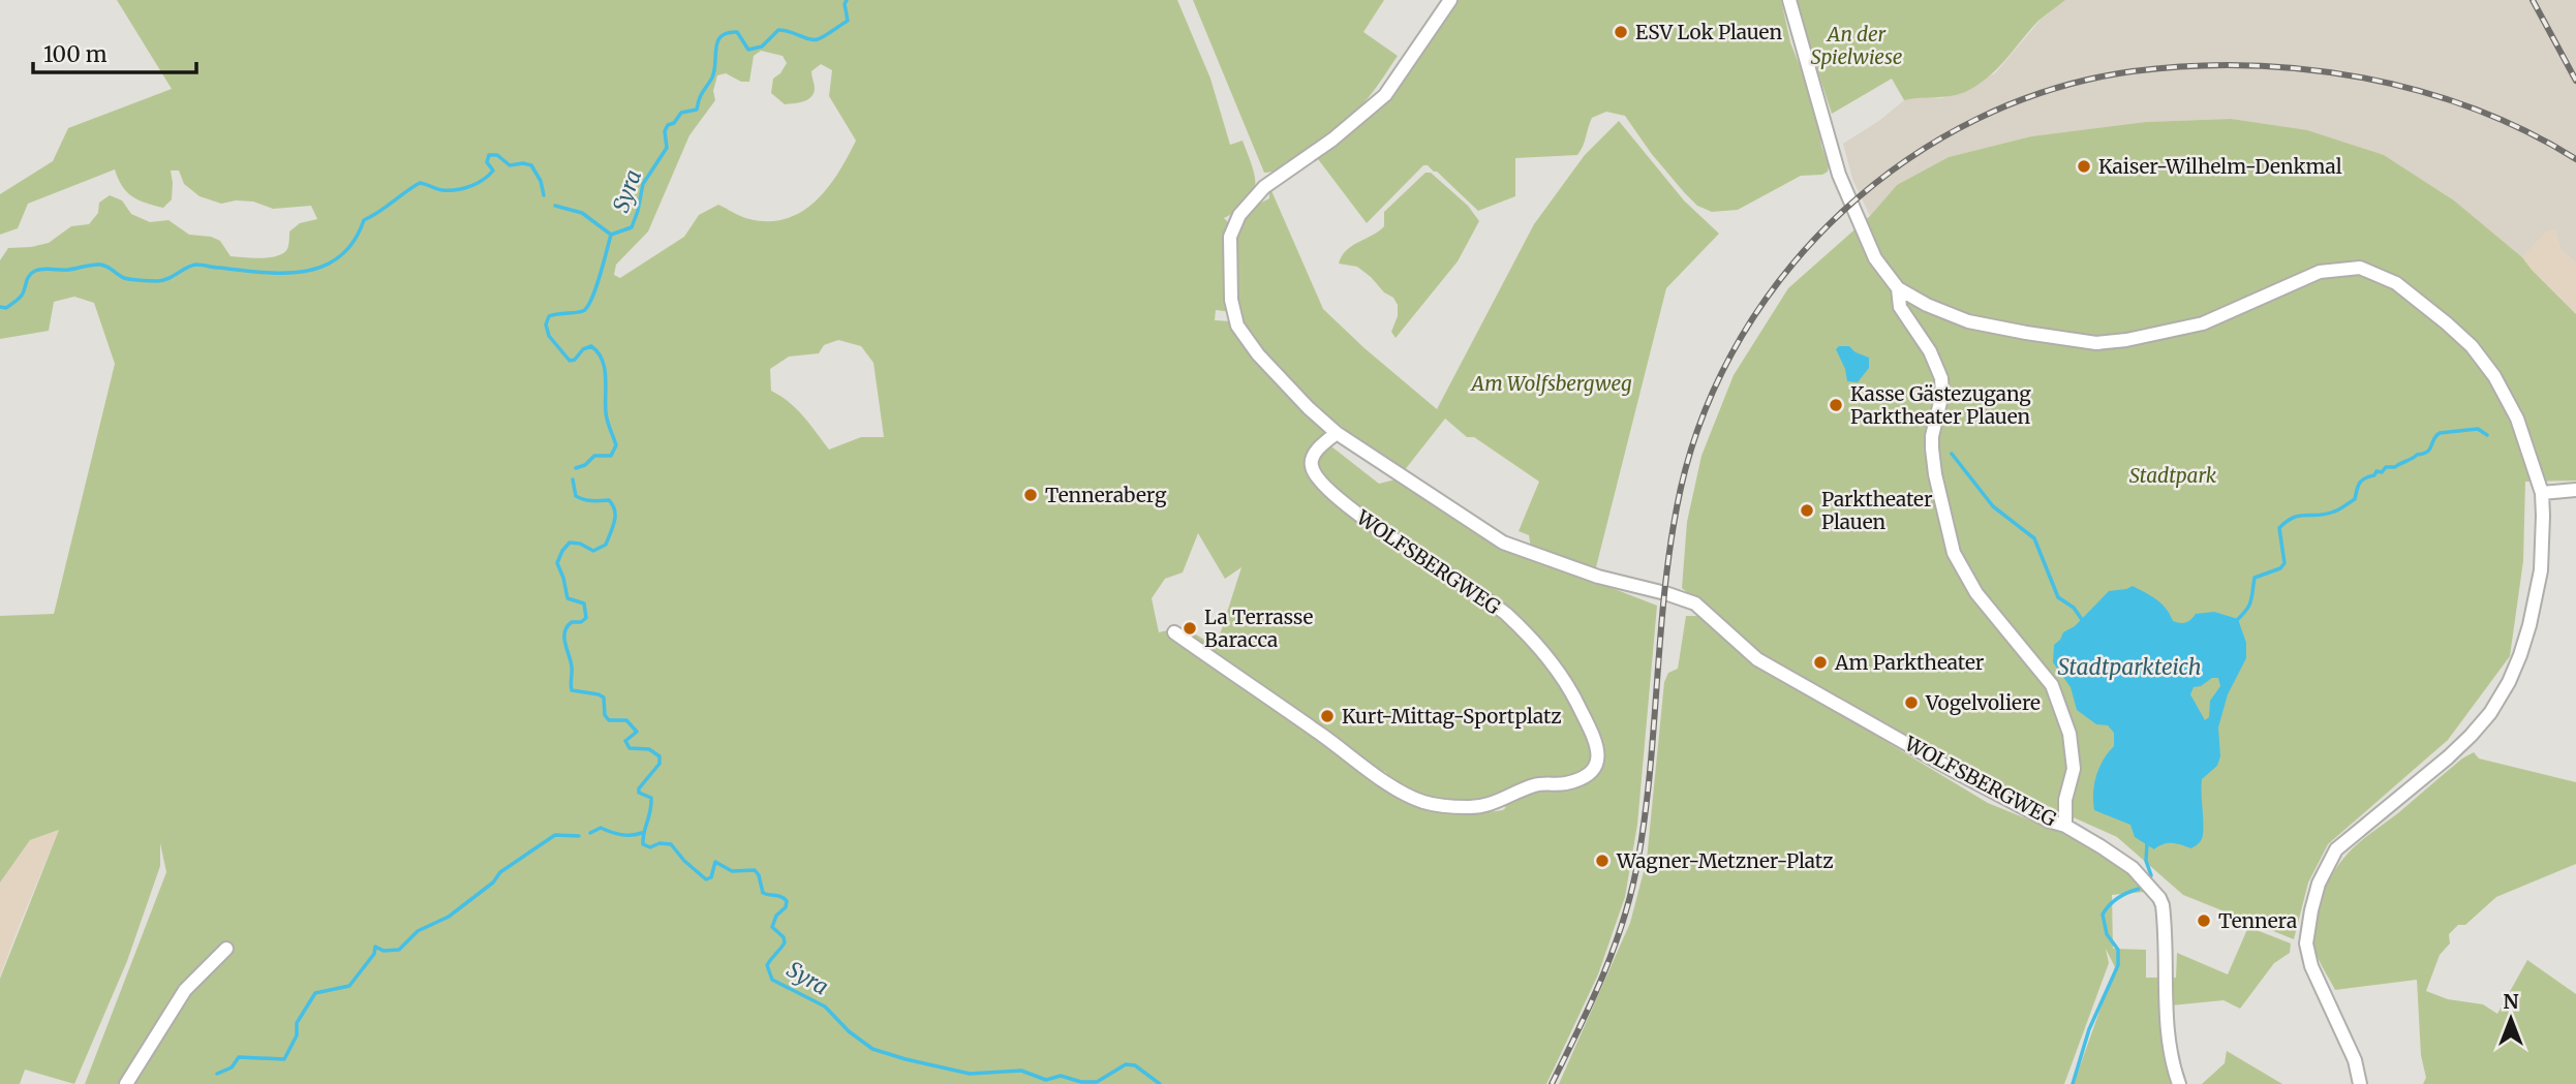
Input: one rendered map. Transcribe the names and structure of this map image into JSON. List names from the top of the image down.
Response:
{
  "streets": {
    "street": ["WOLFSBERGWEG"]
  },
  "water": ["Syra", "Stadtparkteich"],
  "parks": ["An der Spielwiese", "Am Wolfsbergweg", "Stadtpark"],
  "places": [
    "ESV Lok Plauen",
    "Kaiser-Wilhelm-Denkmal",
    "Kasse Gästezugang Parktheater Plauen",
    "Tenneraberg",
    "Parktheater Plauen",
    "La Terrasse Baracca",
    "Am Parktheater",
    "Vogelvoliere",
    "Kurt-Mittag-Sportplatz",
    "Wagner-Metzner-Platz",
    "Tennera"
  ],
  "scale_bar": "100 m",
  "north": "top"
}
